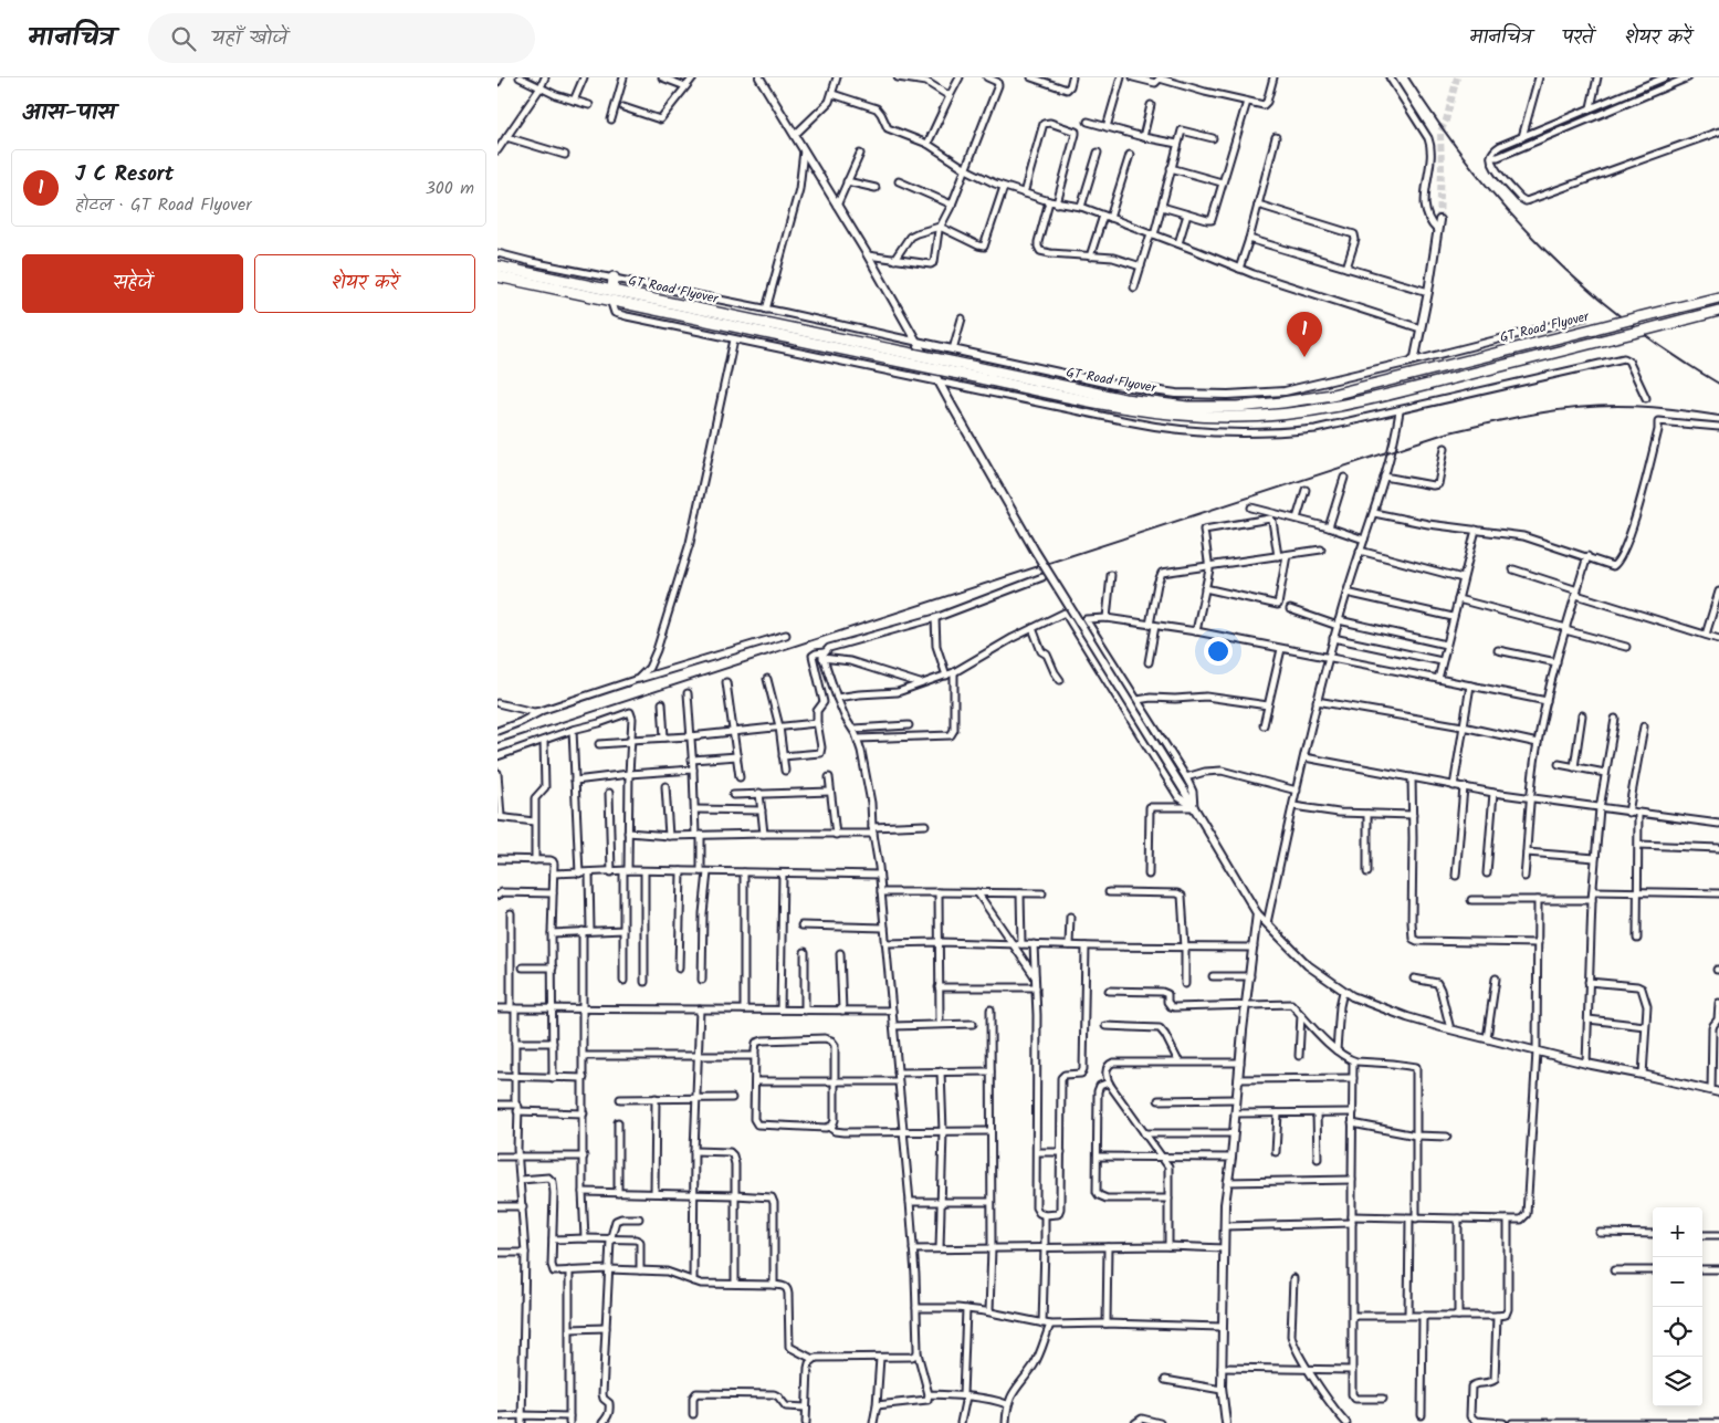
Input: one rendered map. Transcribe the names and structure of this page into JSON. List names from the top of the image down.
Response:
{
  "streets": {
    "highway": ["GT Road Flyover"]
  },
  "page": {
    "header": "मानचित्र",
    "search": "यहाँ खोजें",
    "nav": ["मानचित्र", "परतें", "शेयर करें"],
    "heading": "आस-पास",
    "list": [
      {
        "mark": "1",
        "name": "J C Resort",
        "note": "होटल · GT Road Flyover",
        "value": "300 m"
      }
    ],
    "buttons": ["सहेजें", "शेयर करें"],
    "pins": "1",
    "map_buttons": ["+", "−"]
  }
}
